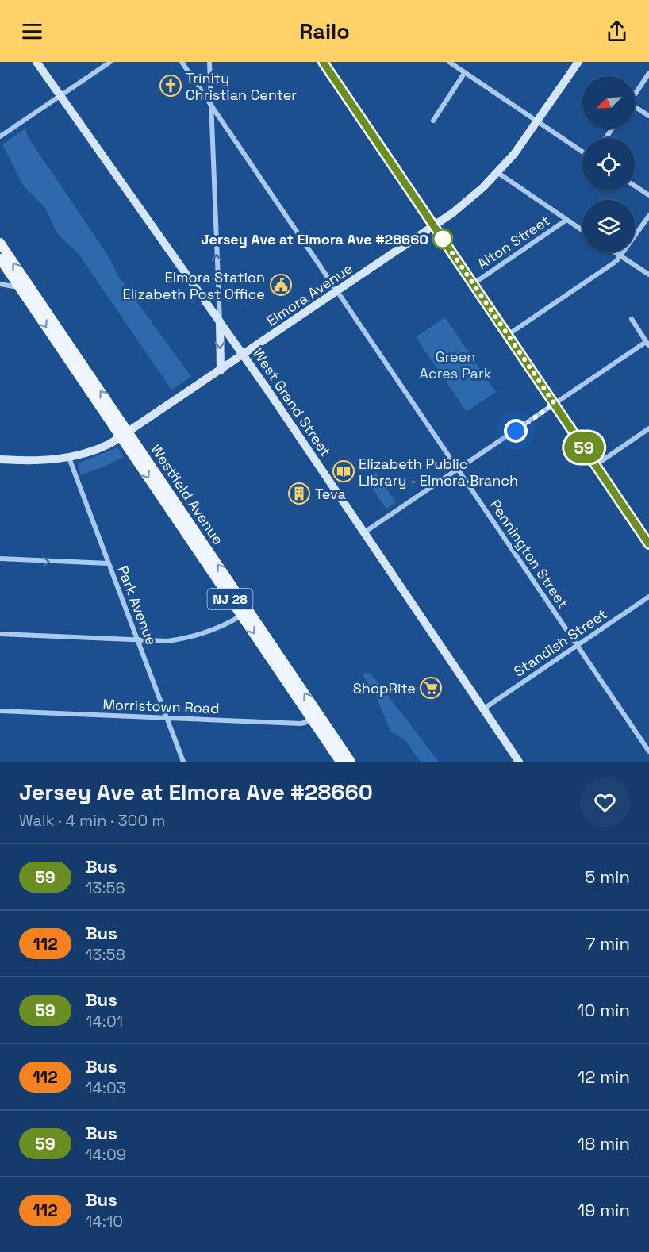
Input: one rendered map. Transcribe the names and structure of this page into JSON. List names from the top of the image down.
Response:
{
  "streets": {
    "main road": ["Westfield Avenue", "NJ 28"],
    "street": [
      "Alton Street",
      "Elmora Avenue",
      "West Grand Street",
      "Pennington Street",
      "Park Avenue",
      "Standish Street",
      "Morristown Road"
    ]
  },
  "crossings": [
    ["Elmora Avenue", "West Grand Street"],
    ["Elmora Avenue", "Westfield Avenue"],
    ["Elmora Avenue", "Pennington Street"],
    ["Elmora Avenue", "Park Avenue"],
    ["West Grand Street", "Standish Street"],
    ["Westfield Avenue", "Morristown Road"],
    ["Pennington Street", "Standish Street"],
    ["Park Avenue", "Morristown Road"]
  ],
  "parks": ["Green Acres Park"],
  "places": {
    "church": ["Trinity Christian Center"],
    "other": ["Jersey Ave at Elmora Ave #28660"],
    "public building": ["Elmora Station Elizabeth Post Office"],
    "library": ["Elizabeth Public Library - Elmora Branch"],
    "building": ["Teva"],
    "supermarket": ["ShopRite"]
  },
  "lines": ["bus line 59"],
  "north": "bottom left",
  "page": {
    "header": "Railo",
    "on_map": "59",
    "heading": ["Jersey Ave at Elmora Ave #28660", "Walk · 4 min · 300 m"],
    "list": [
      {
        "mark": "59",
        "name": "Bus",
        "note": "13:56",
        "value": "5 min"
      },
      {
        "mark": "112",
        "name": "Bus",
        "note": "13:58",
        "value": "7 min"
      },
      {
        "mark": "59",
        "name": "Bus",
        "note": "14:01",
        "value": "10 min"
      },
      {
        "mark": "112",
        "name": "Bus",
        "note": "14:03",
        "value": "12 min"
      },
      {
        "mark": "59",
        "name": "Bus",
        "note": "14:09",
        "value": "18 min"
      },
      {
        "mark": "112",
        "name": "Bus",
        "note": "14:10",
        "value": "19 min"
      }
    ]
  }
}
